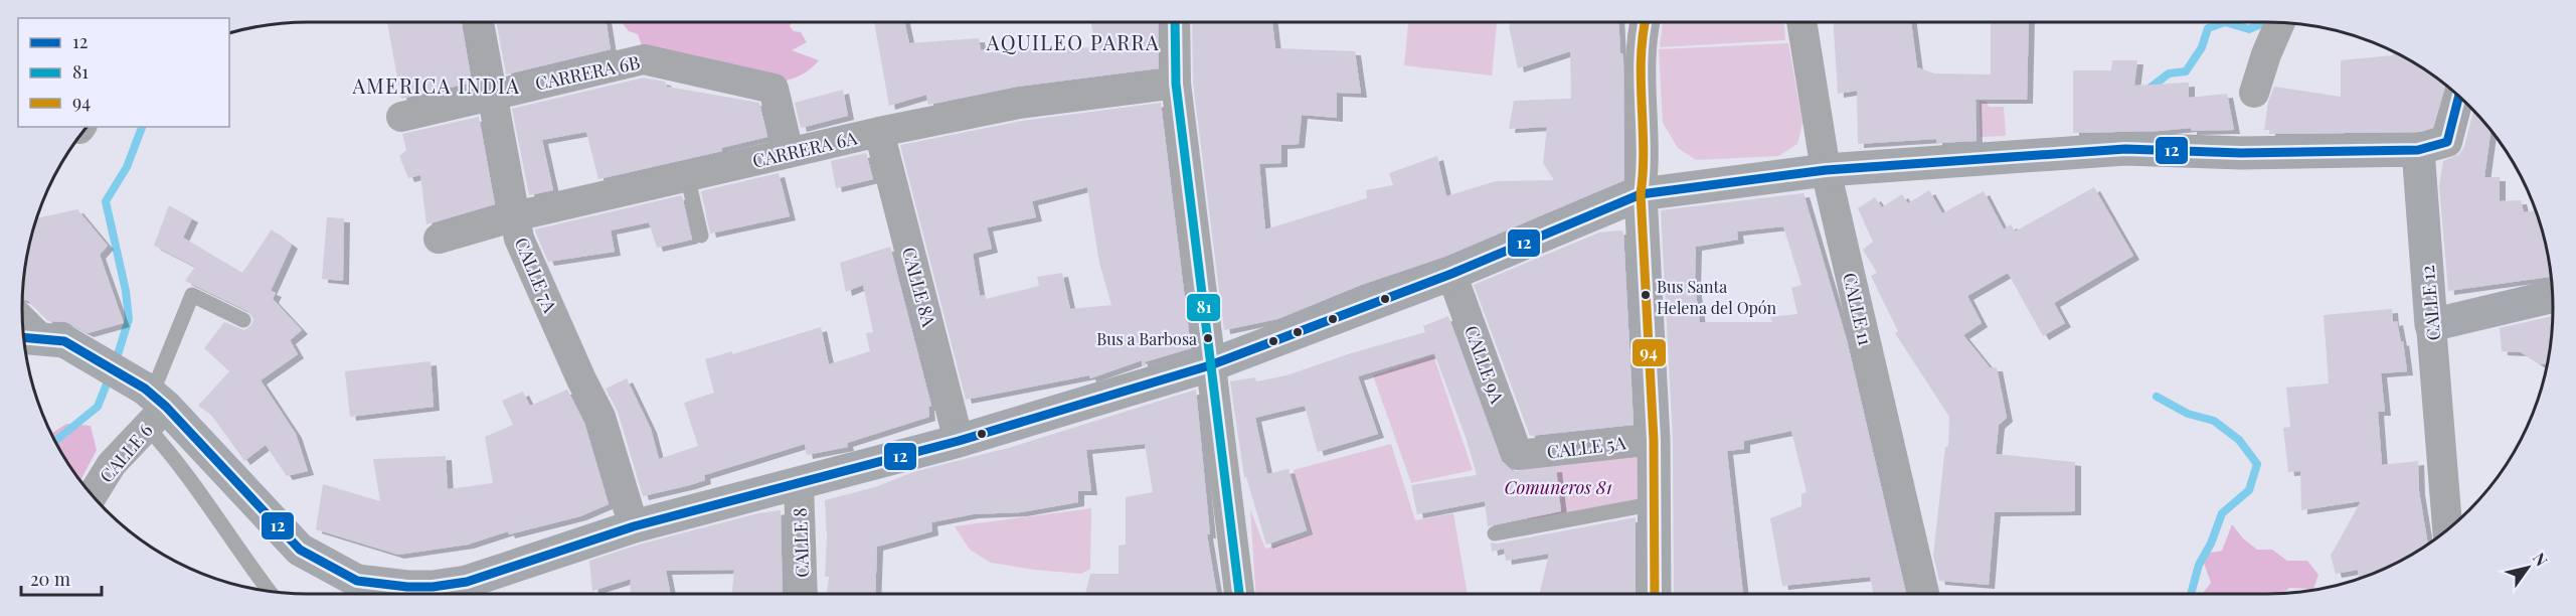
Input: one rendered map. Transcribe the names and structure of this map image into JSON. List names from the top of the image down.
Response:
{
  "streets": {
    "main road": ["CALLE 12"],
    "street": [
      "CARRERA 6B",
      "CARRERA 6A",
      "CALLE 7A",
      "CALLE 8A",
      "CALLE 11",
      "CALLE 9A",
      "CALLE 5A",
      "CALLE 6",
      "CALLE 8"
    ]
  },
  "crossings": [
    ["CARRERA 6B", "CARRERA 6A"],
    ["CARRERA 6B", "CALLE 7A"],
    ["CARRERA 6A", "CALLE 7A"],
    ["CARRERA 6A", "CALLE 8A"],
    ["CALLE 9A", "CALLE 5A"]
  ],
  "districts": ["AQUILEO PARRA", "AMERICA INDIA"],
  "parks": ["Comuneros 81"],
  "places": ["Bus Santa Helena del Opón", "Bus a Barbosa"],
  "lines": ["transit line 81", "transit line 94", "transit line 12"],
  "legend": ["12", "81", "94"],
  "scale_bar": "20 m",
  "north": "top right"
}
